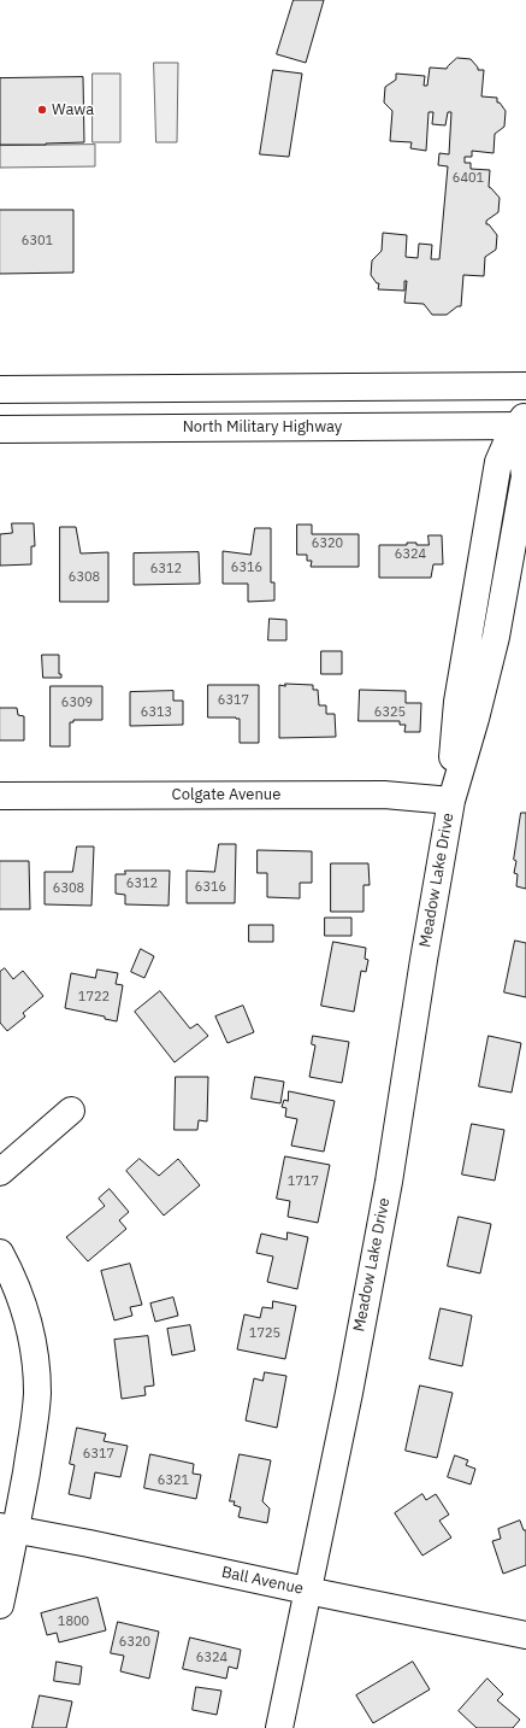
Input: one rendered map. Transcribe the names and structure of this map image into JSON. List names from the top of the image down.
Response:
{
  "streets": {
    "street": [
      "North Military Highway",
      "Colgate Avenue",
      "Meadow Lake Drive",
      "Ball Avenue"
    ]
  },
  "crossings": [
    ["North Military Highway", "Meadow Lake Drive"],
    ["Colgate Avenue", "Meadow Lake Drive"],
    ["Meadow Lake Drive", "Ball Avenue"]
  ],
  "places": ["Wawa"],
  "house_numbers": [
    "6401",
    "6301",
    "6320",
    "6324",
    "6316",
    "6312",
    "6308",
    "6317",
    "6309",
    "6313",
    "6325",
    "6312",
    "6316",
    "6308",
    "1722",
    "1717",
    "1725",
    "6317",
    "6321",
    "1800",
    "6320",
    "6324"
  ]
}
